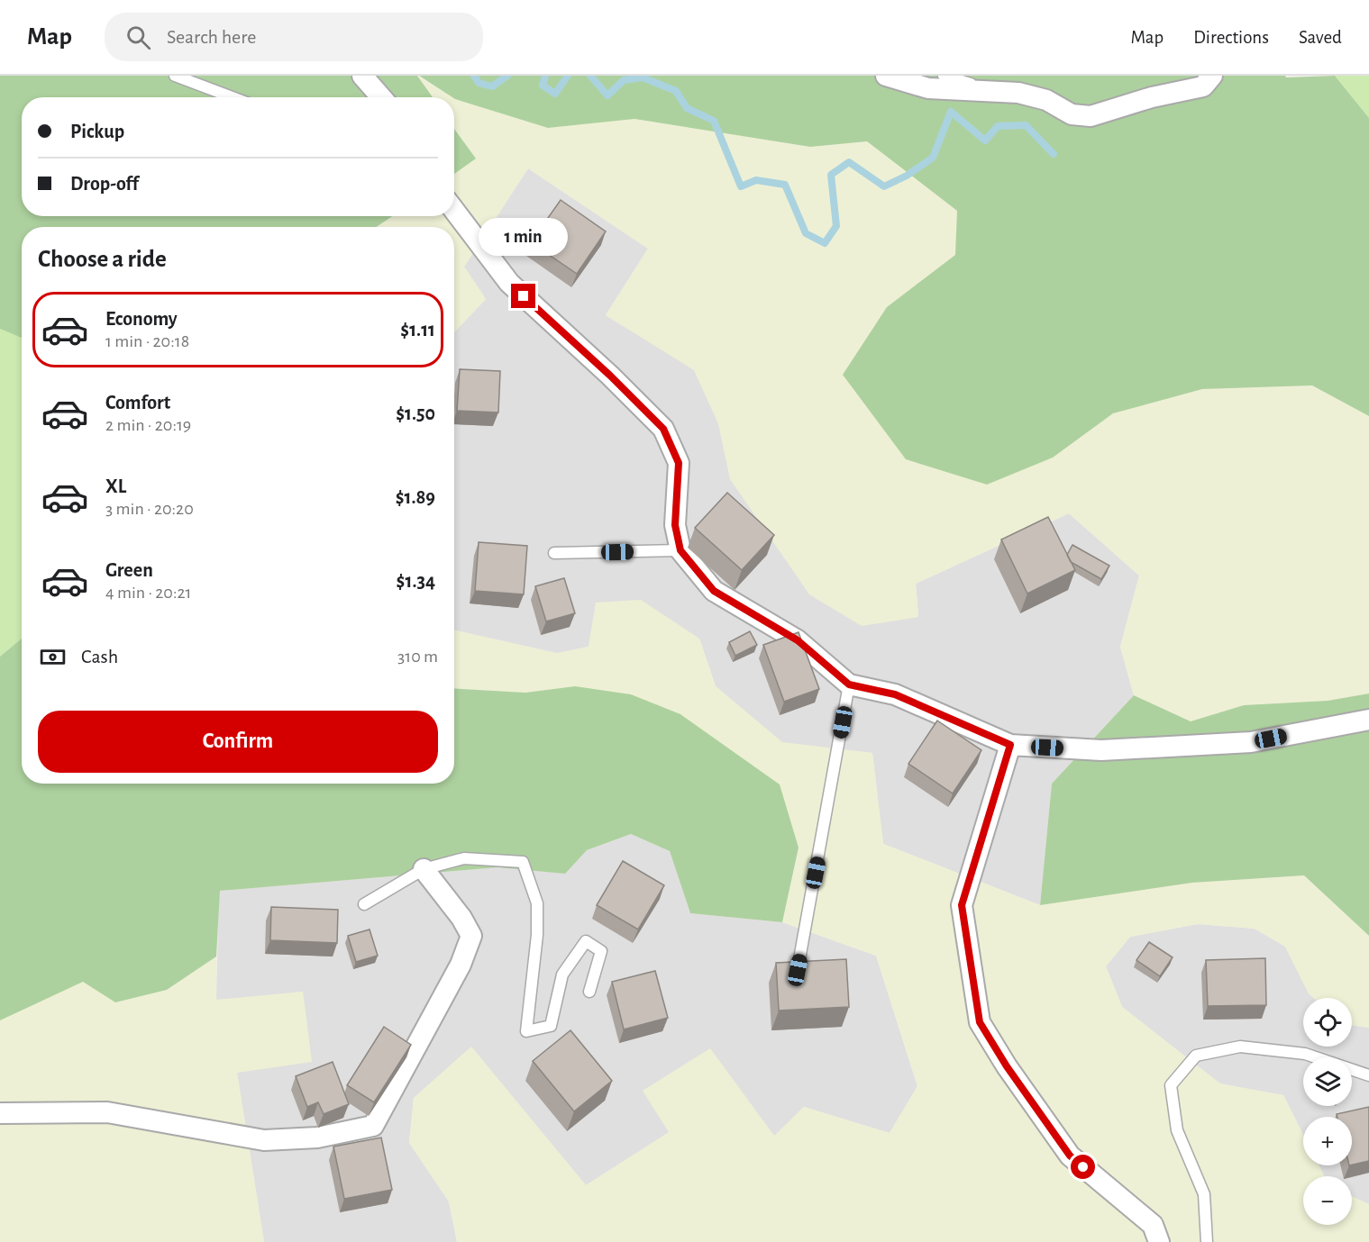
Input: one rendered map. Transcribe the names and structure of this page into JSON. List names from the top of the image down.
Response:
{
  "page": {
    "header": "Map",
    "search": "Search here",
    "nav": ["Map", "Directions", "Saved"],
    "banner": ["Pickup", "Drop-off"],
    "bubble": "1 min",
    "heading": "Choose a ride",
    "list": [
      {
        "name": "Economy",
        "note": "1 min · 20:18",
        "value": "$1.11"
      },
      {
        "name": "Comfort",
        "note": "2 min · 20:19",
        "value": "$1.50"
      },
      {
        "name": "XL",
        "note": "3 min · 20:20",
        "value": "$1.89"
      },
      {
        "name": "Green",
        "note": "4 min · 20:21",
        "value": "$1.34"
      }
    ],
    "pay": ["Cash", "310 m"],
    "buttons": "Confirm",
    "map_buttons": ["+", "−"]
  }
}
